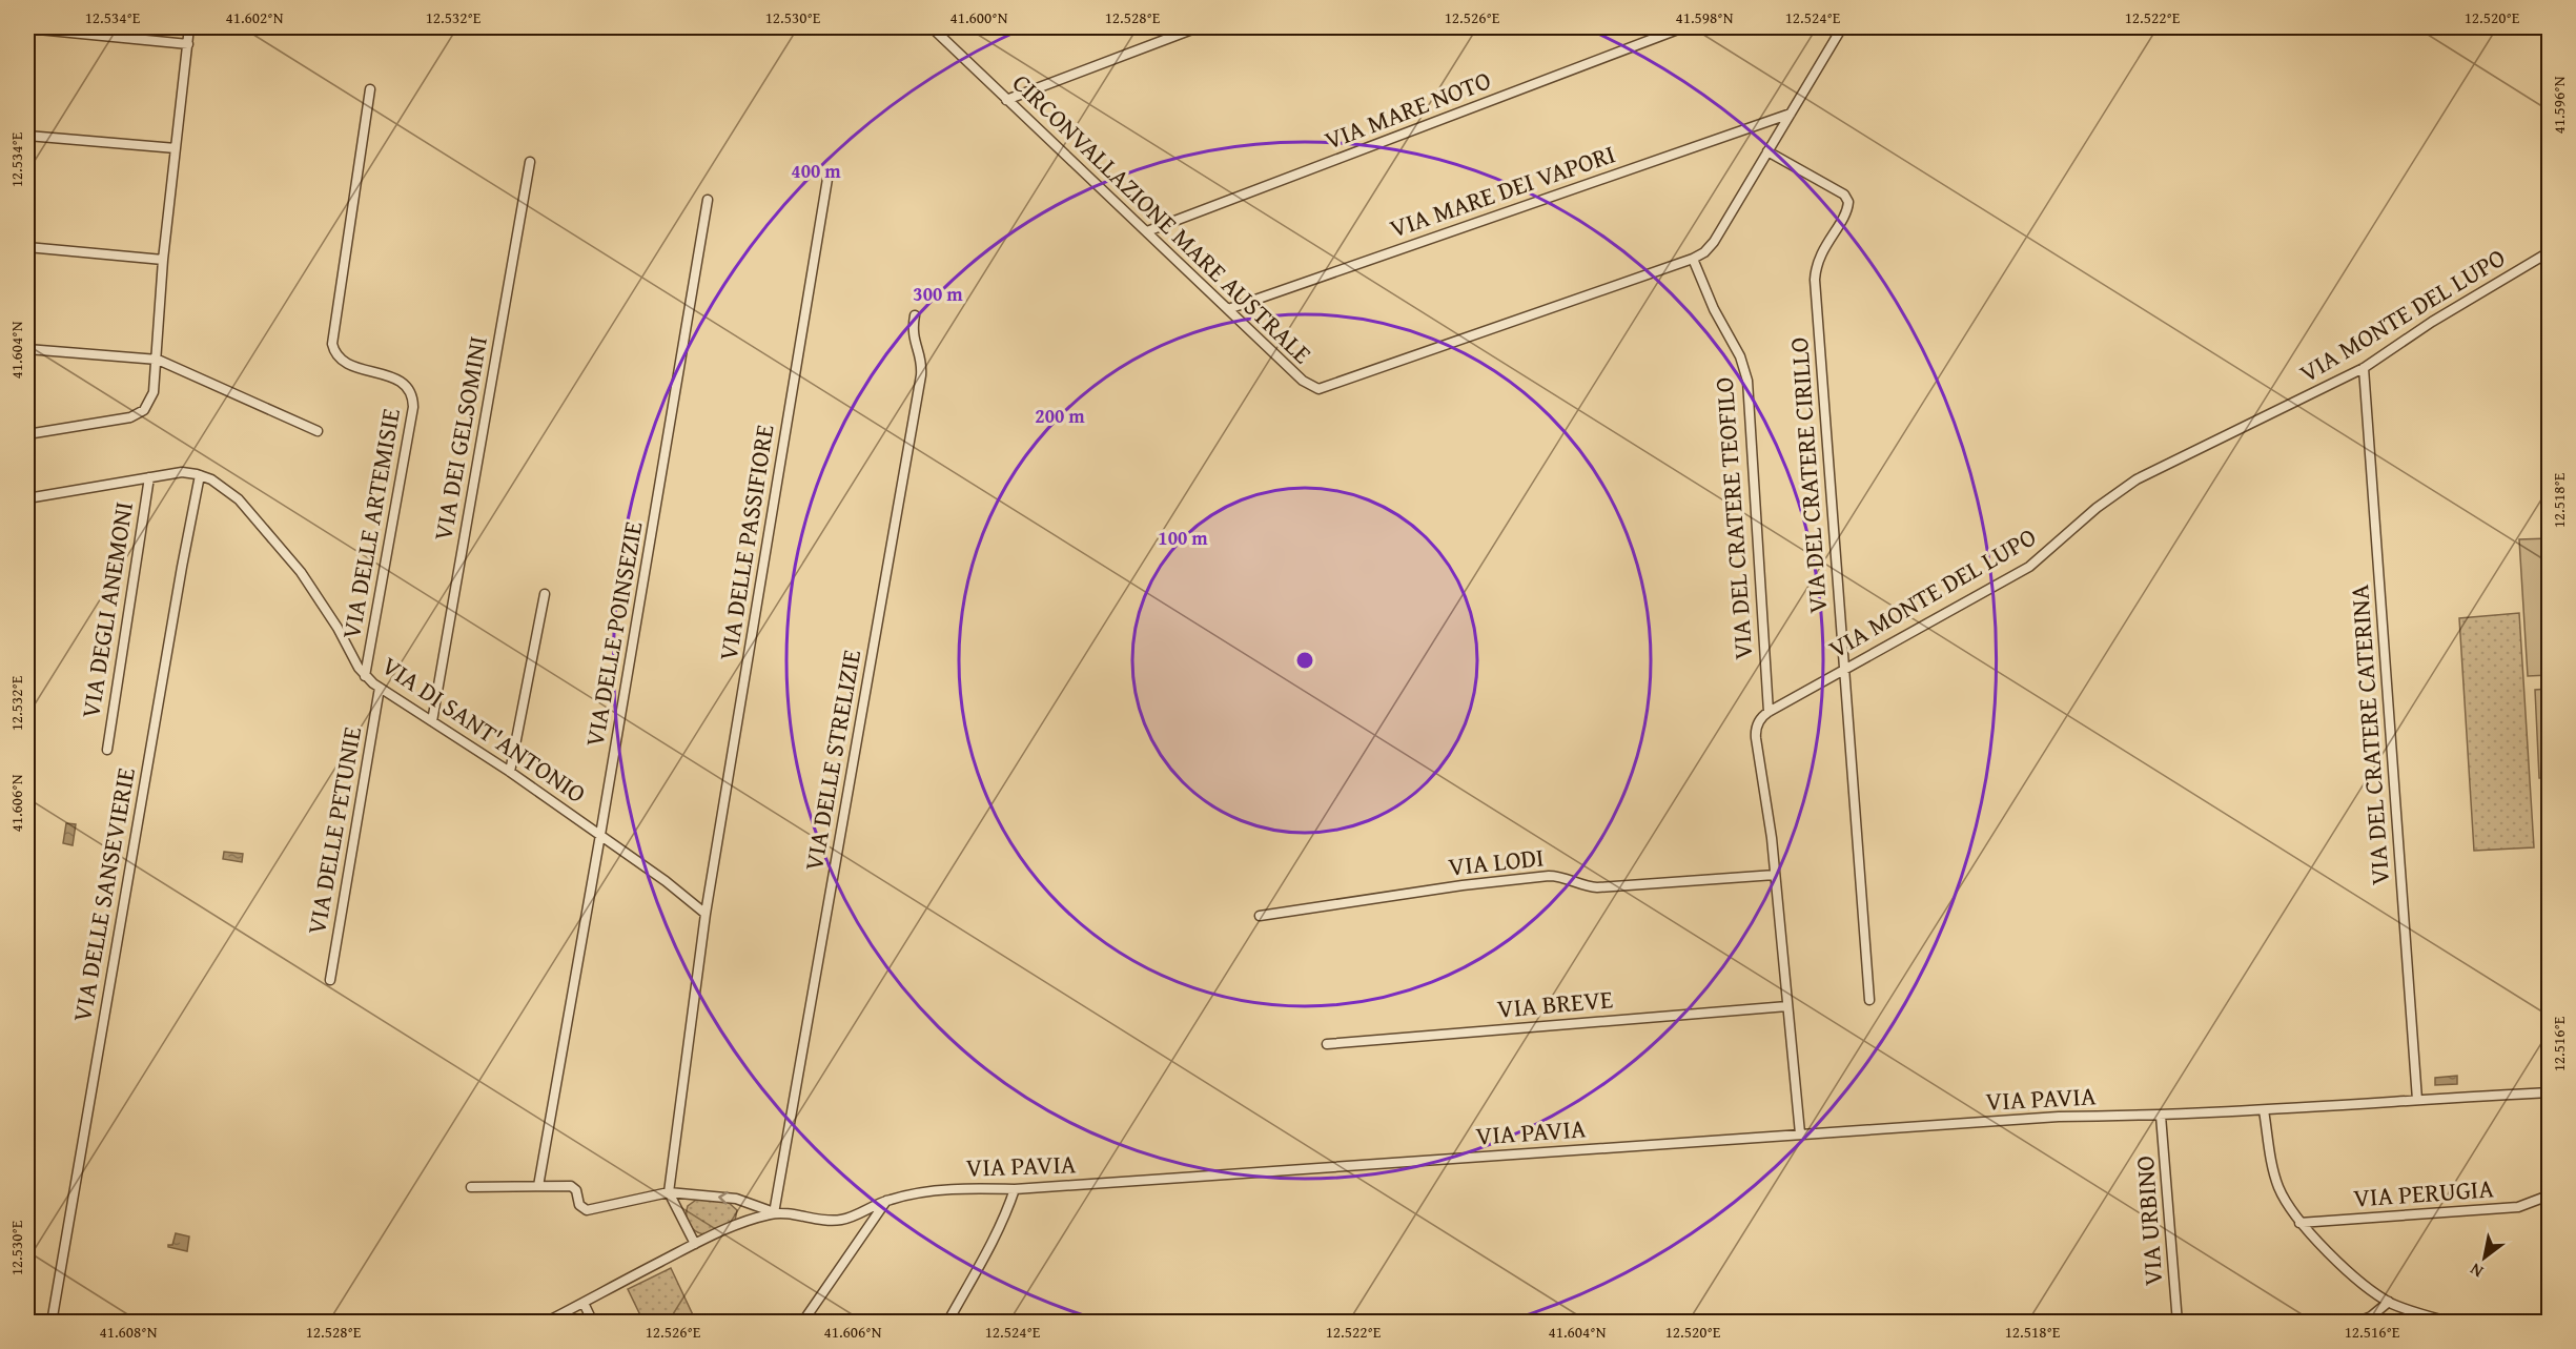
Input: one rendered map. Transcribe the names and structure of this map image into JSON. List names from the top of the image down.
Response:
{
  "streets": {
    "street": [
      "VIA MARE NOTO",
      "VIA MARE DEI VAPORI",
      "CIRCONVALLAZIONE MARE AUSTRALE",
      "VIA MONTE DEL LUPO",
      "VIA DEI GELSOMINI",
      "VIA DEL CRATERE CIRILLO",
      "VIA DEL CRATERE TEOFILO",
      "VIA DELLE ARTEMISIE",
      "VIA DELLE PASSIFIORE",
      "VIA DEGLI ANEMONI",
      "VIA DELLE POINSEZIE",
      "VIA DI SANT'ANTONIO",
      "VIA DEL CRATERE CATERINA",
      "VIA DELLE STRELIZIE",
      "VIA DELLE PETUNIE",
      "VIA LODI",
      "VIA DELLE SANSEVIERIE",
      "VIA BREVE",
      "VIA PAVIA",
      "VIA PERUGIA",
      "VIA URBINO"
    ]
  },
  "crossings": [
    ["VIA MARE NOTO", "CIRCONVALLAZIONE MARE AUSTRALE"],
    ["VIA MARE DEI VAPORI", "CIRCONVALLAZIONE MARE AUSTRALE"],
    ["CIRCONVALLAZIONE MARE AUSTRALE", "VIA DEL CRATERE CIRILLO"],
    ["CIRCONVALLAZIONE MARE AUSTRALE", "VIA DEL CRATERE TEOFILO"],
    ["VIA MONTE DEL LUPO", "VIA DEL CRATERE CIRILLO"],
    ["VIA MONTE DEL LUPO", "VIA DEL CRATERE TEOFILO"],
    ["VIA MONTE DEL LUPO", "VIA DEL CRATERE CATERINA"],
    ["VIA DEI GELSOMINI", "VIA DI SANT'ANTONIO"],
    ["VIA DELLE ARTEMISIE", "VIA DI SANT'ANTONIO"],
    ["VIA DELLE PASSIFIORE", "VIA DI SANT'ANTONIO"],
    ["VIA DEGLI ANEMONI", "VIA DI SANT'ANTONIO"],
    ["VIA DELLE POINSEZIE", "VIA DI SANT'ANTONIO"],
    ["VIA DI SANT'ANTONIO", "VIA DELLE PETUNIE"],
    ["VIA DI SANT'ANTONIO", "VIA DELLE SANSEVIERIE"],
    ["VIA DEL CRATERE CATERINA", "VIA PAVIA"],
    ["VIA DELLE STRELIZIE", "VIA PAVIA"],
    ["VIA PAVIA", "VIA URBINO"]
  ],
  "north": "bottom left",
  "coordinates": [
    "12.534°E",
    "41.602°N",
    "12.532°E",
    "12.530°E",
    "41.600°N",
    "12.528°E",
    "12.526°E",
    "41.598°N",
    "12.524°E",
    "12.522°E",
    "12.520°E",
    "41.596°N",
    "41.604°N",
    "12.518°E",
    "41.606°N",
    "12.516°E",
    "41.608°N"
  ],
  "rings": [
    "400 m",
    "300 m",
    "200 m",
    "100 m"
  ]
}
